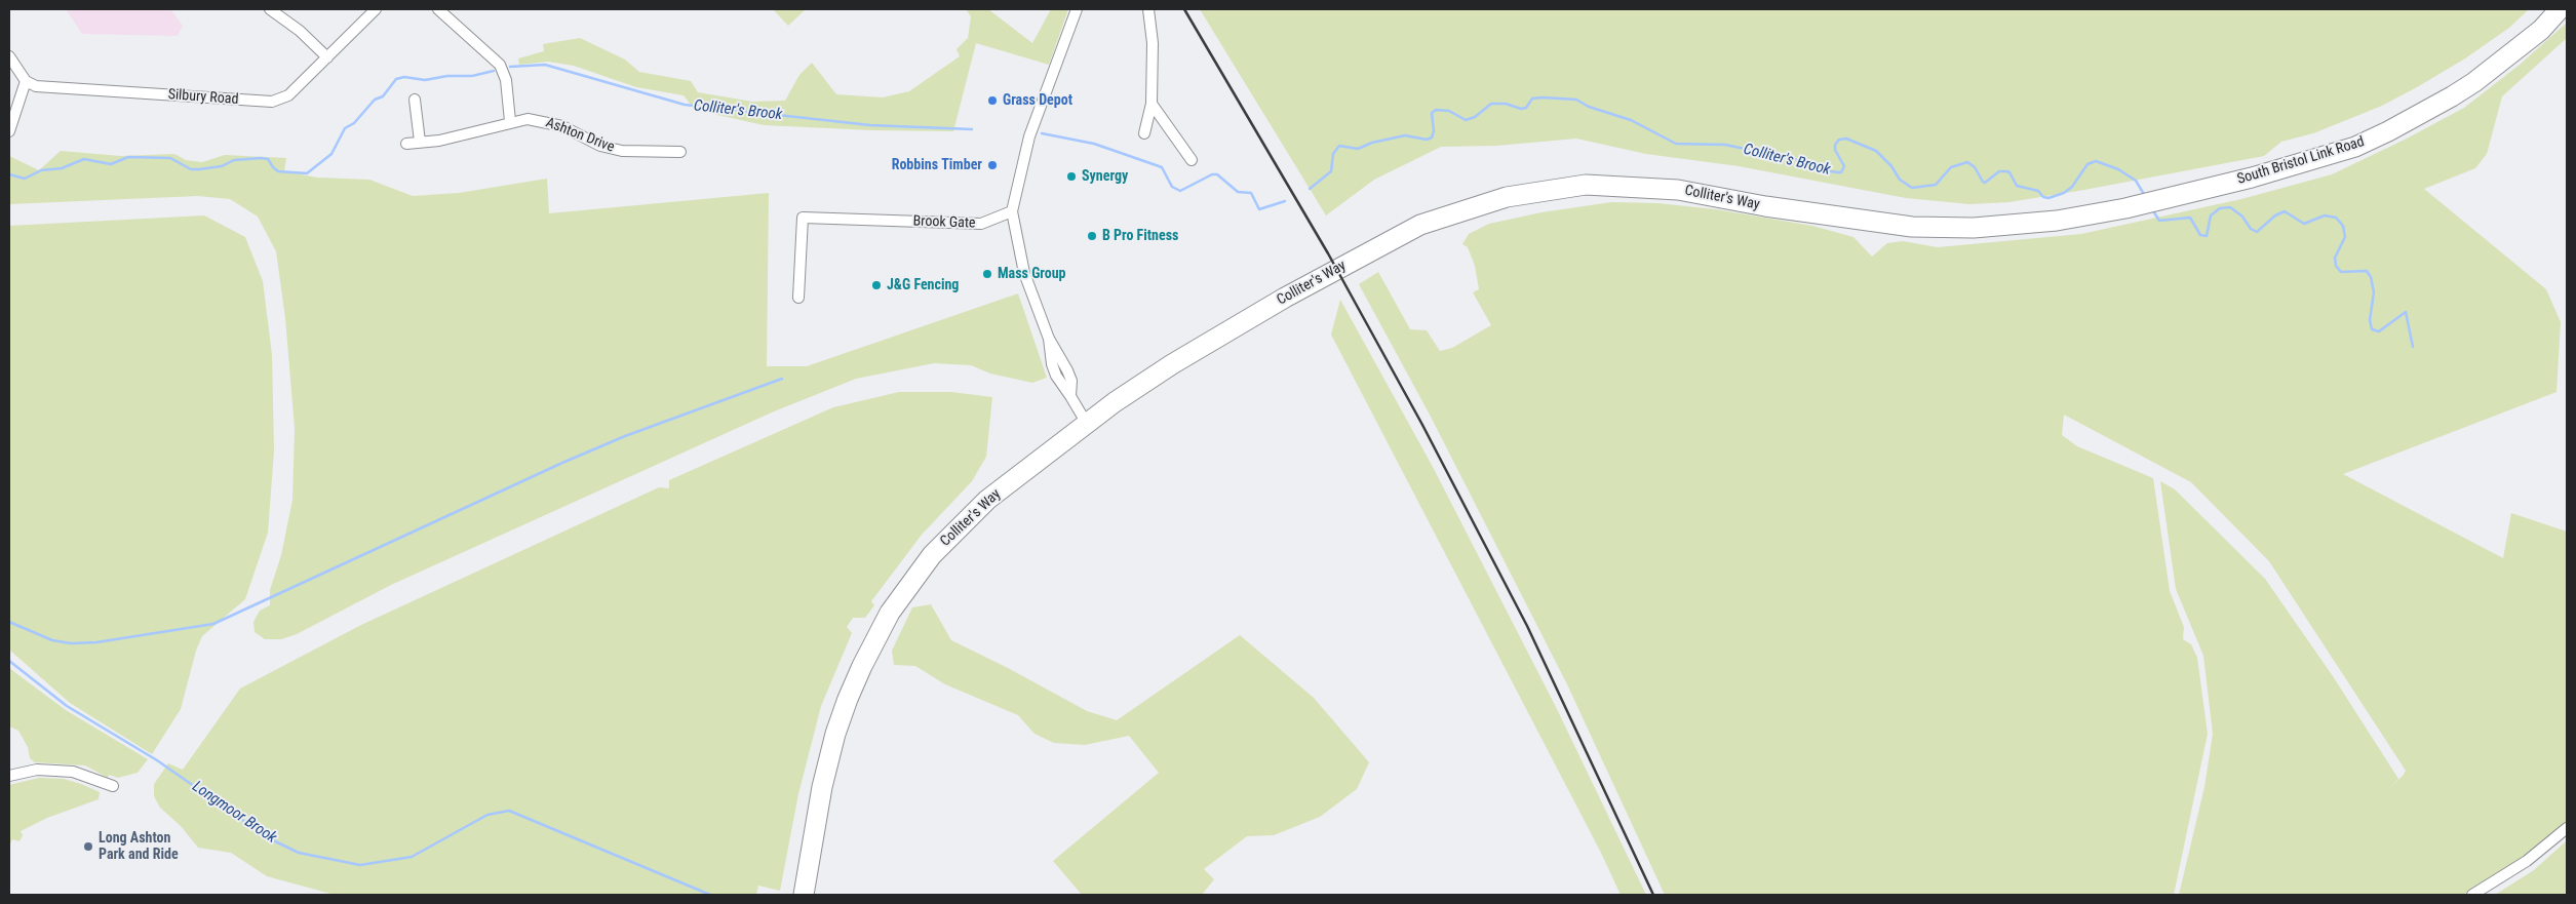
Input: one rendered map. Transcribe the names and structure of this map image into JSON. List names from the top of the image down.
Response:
{
  "streets": {
    "highway": ["South Bristol Link Road", "Colliter's Way"],
    "street": ["Silbury Road", "Ashton Drive", "Brook Gate"]
  },
  "crossings": [
    ["South Bristol Link Road", "Colliter's Way"]
  ],
  "water": ["Colliter's Brook", "Longmoor Brook"],
  "places": [
    "Grass Depot",
    "Robbins Timber",
    "Synergy",
    "B Pro Fitness",
    "Mass Group",
    "J&G Fencing",
    "Long Ashton Park and Ride"
  ]
}
